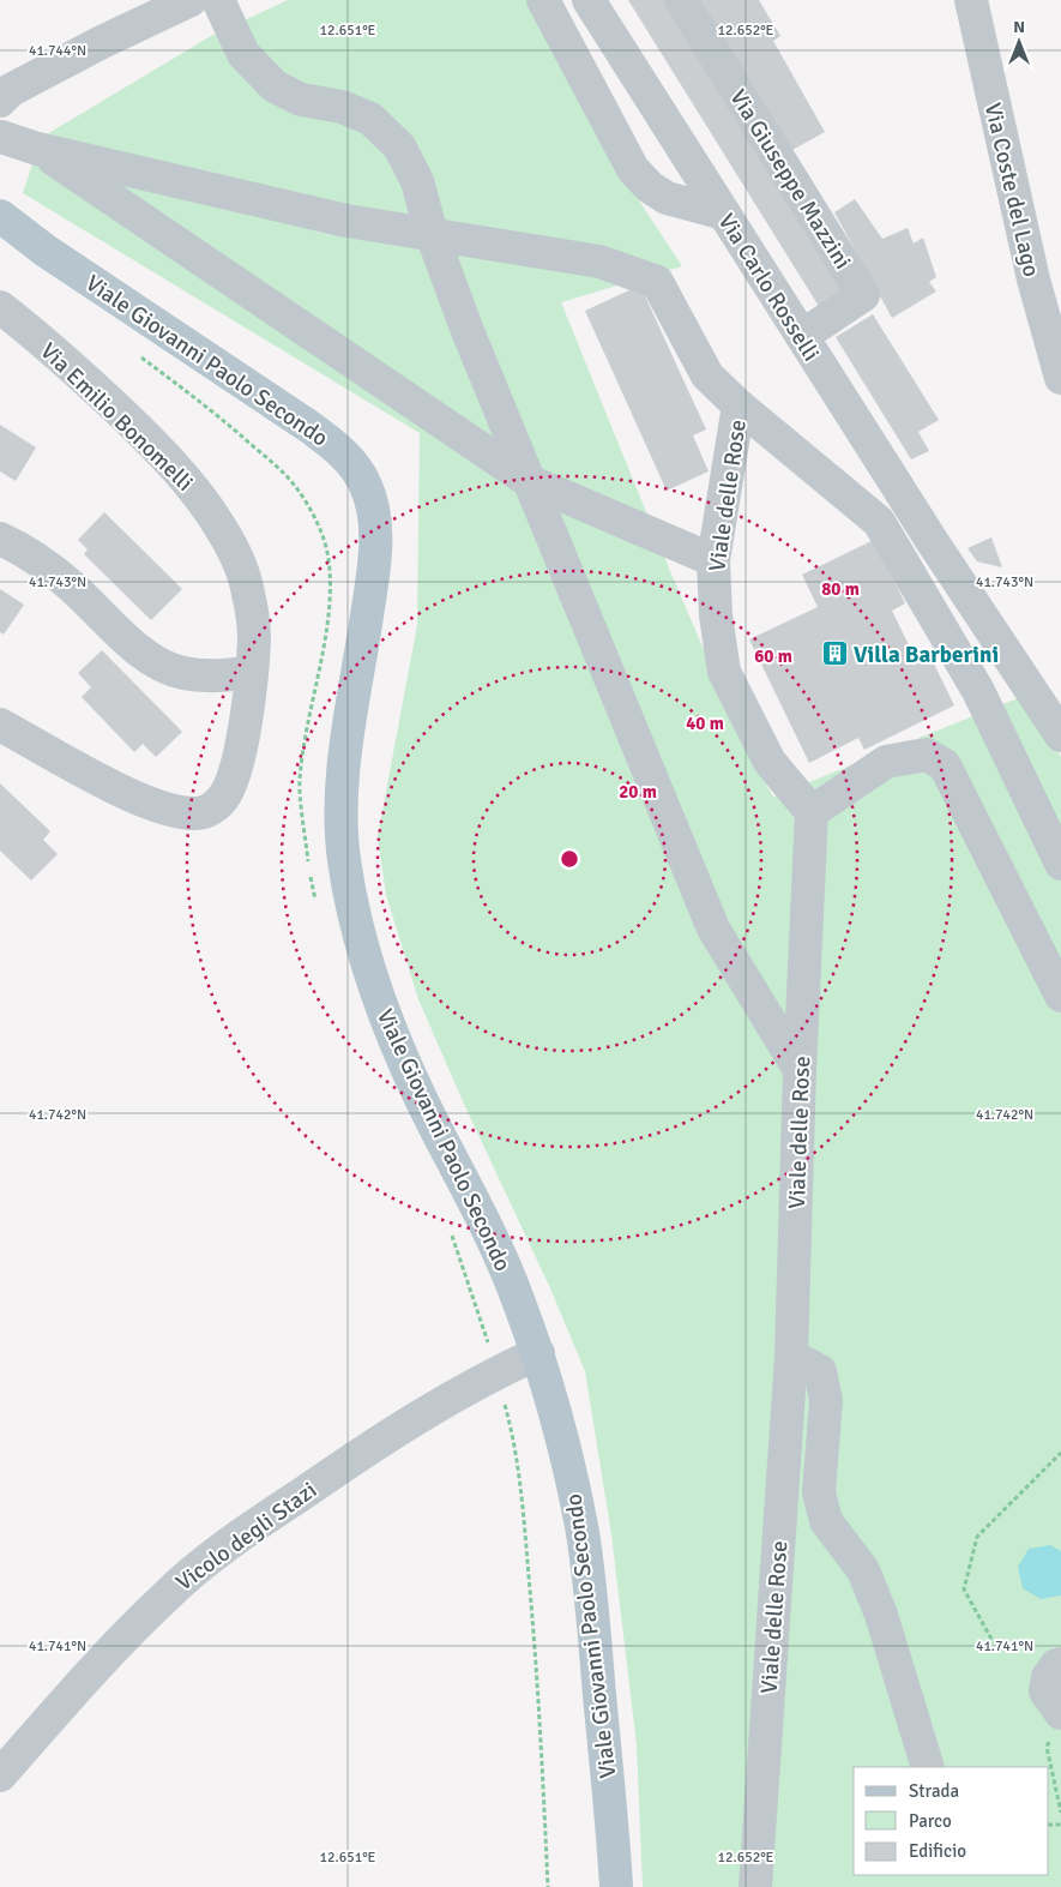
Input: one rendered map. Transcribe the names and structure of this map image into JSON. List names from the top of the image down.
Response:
{
  "streets": {
    "main road": ["Viale Giovanni Paolo Secondo"],
    "street": [
      "Via Giuseppe Mazzini",
      "Via Coste del Lago",
      "Via Carlo Rosselli",
      "Via Emilio Bonomelli",
      "Viale delle Rose",
      "Vicolo degli Stazi"
    ]
  },
  "crossings": [
    ["Via Giuseppe Mazzini", "Via Carlo Rosselli"],
    ["Viale Giovanni Paolo Secondo", "Vicolo degli Stazi"]
  ],
  "places": {
    "building": ["Villa Barberini"]
  },
  "legend": ["Strada", "Parco", "Edificio"],
  "north": "top",
  "coordinates": [
    "12.651°E",
    "12.652°E",
    "41.744°N",
    "41.743°N",
    "41.742°N",
    "41.741°N"
  ],
  "rings": [
    "80 m",
    "60 m",
    "40 m",
    "20 m"
  ]
}
